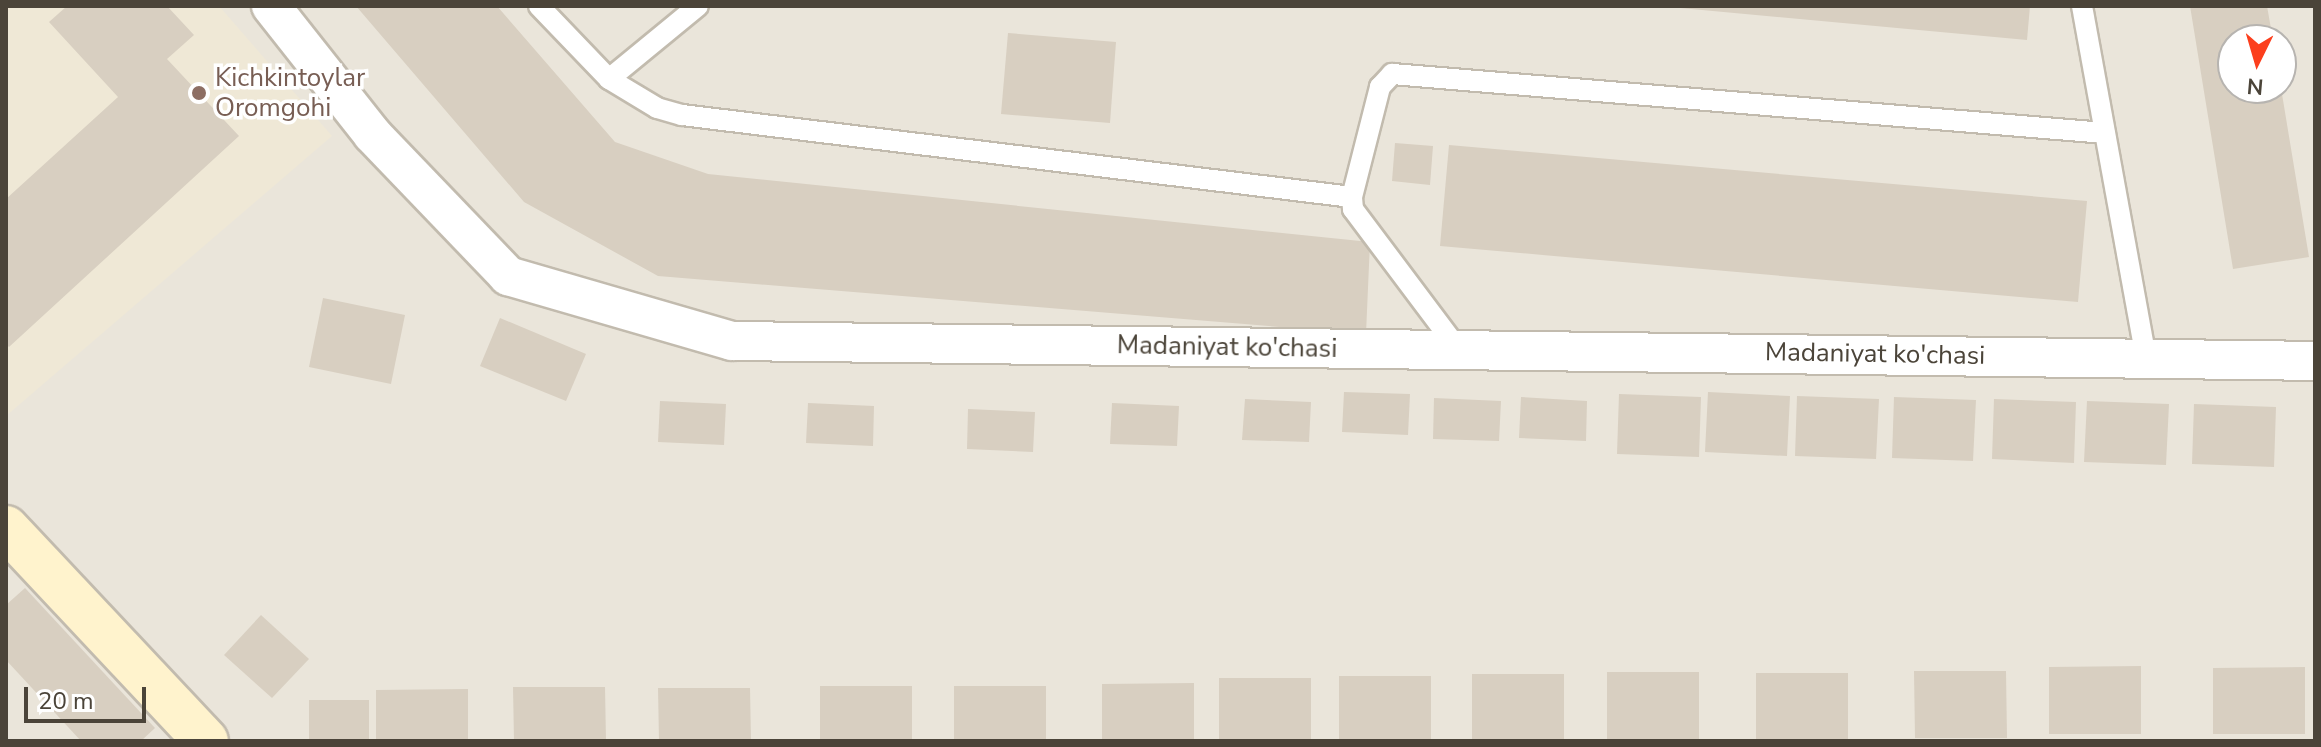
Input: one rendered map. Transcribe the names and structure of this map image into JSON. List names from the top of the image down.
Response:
{
  "streets": {
    "street": ["Madaniyat ko'chasi"]
  },
  "places": ["Kichkintoylar Oromgohi"],
  "scale_bar": "20 m",
  "north": "bottom"
}
